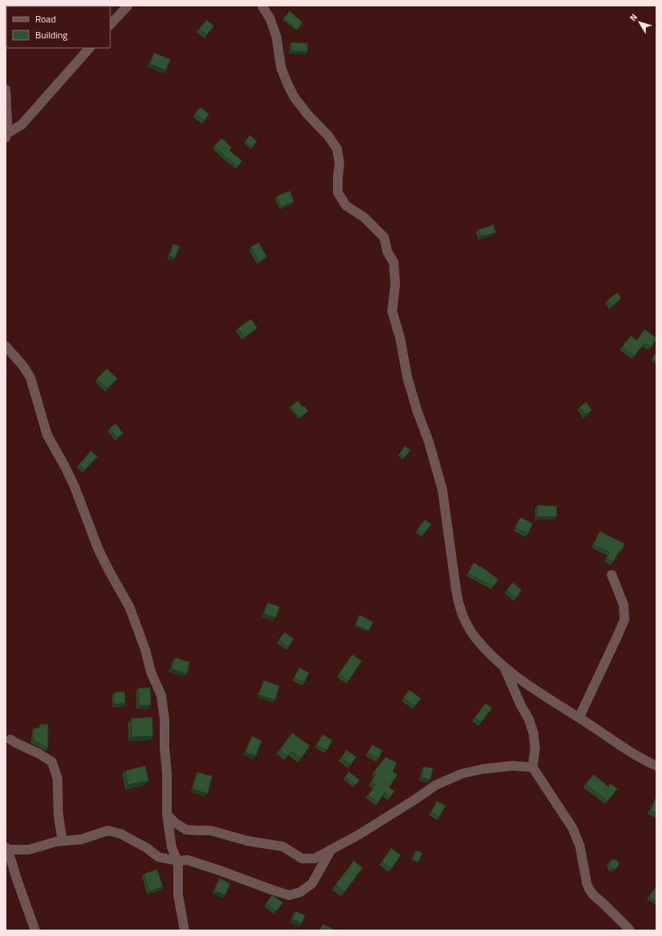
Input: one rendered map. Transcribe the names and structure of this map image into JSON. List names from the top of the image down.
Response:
{
  "legend": ["Road", "Building"],
  "north": "top left"
}
